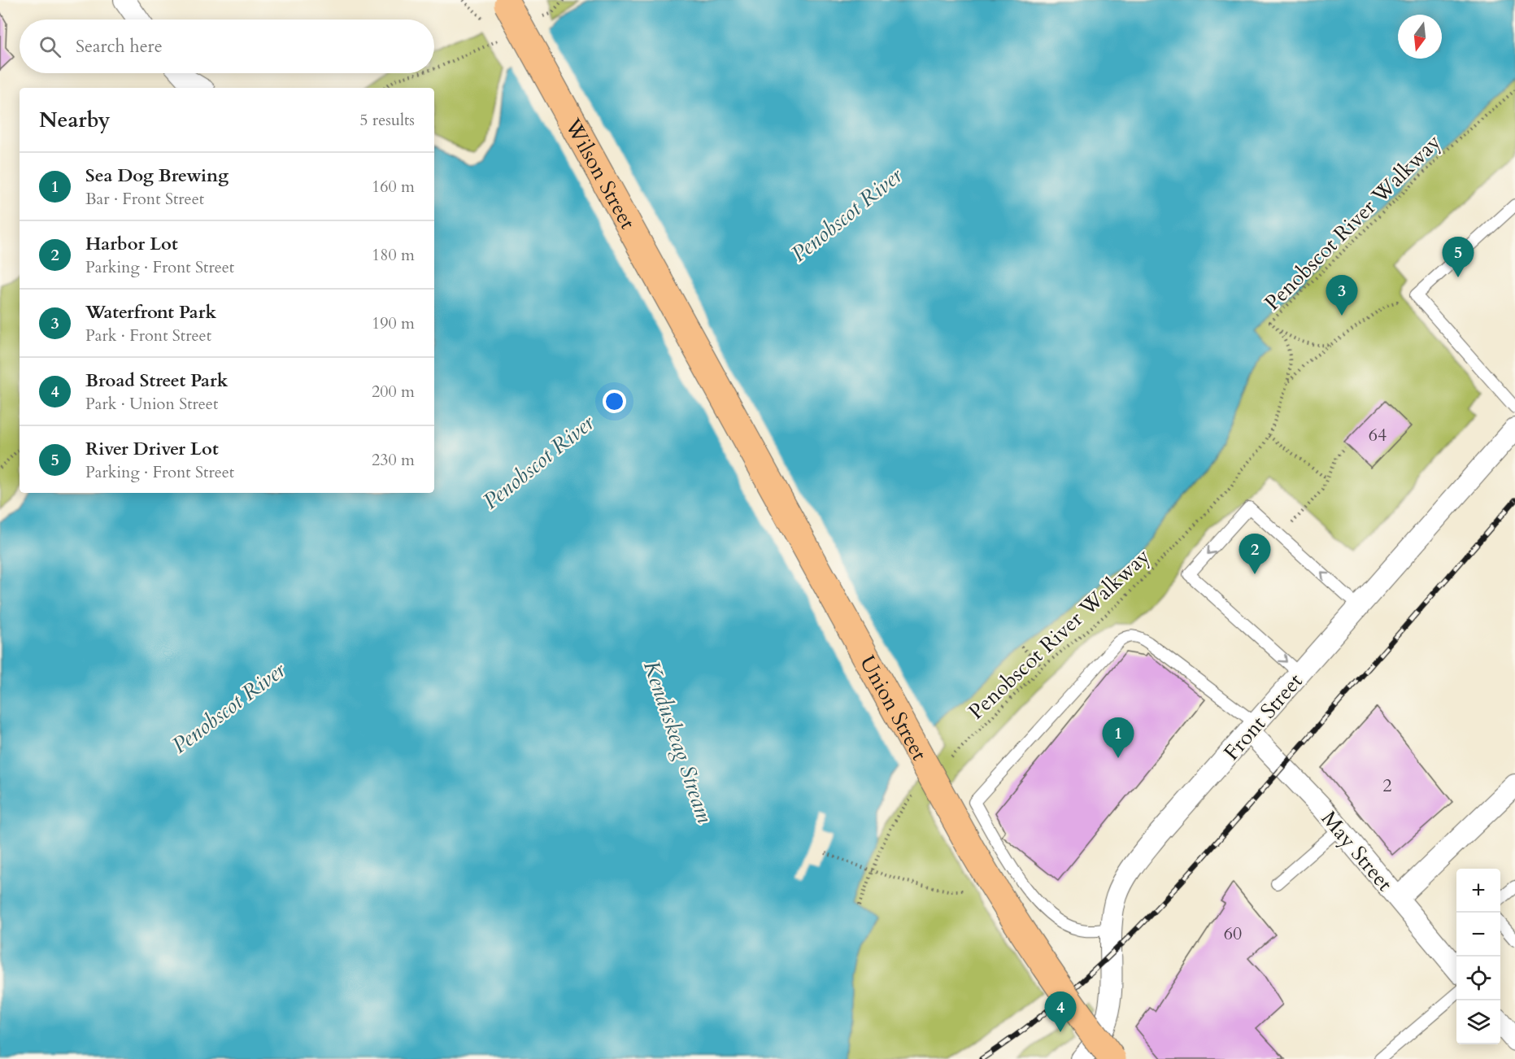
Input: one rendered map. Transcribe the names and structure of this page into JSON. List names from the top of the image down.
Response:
{
  "streets": {
    "main road": ["Wilson Street", "Union Street"],
    "street": ["Front Street", "May Street"],
    "path": ["Penobscot River Walkway"]
  },
  "crossings": [
    ["Wilson Street", "Union Street"],
    ["Union Street", "Front Street"],
    ["Front Street", "May Street"]
  ],
  "water": ["Penobscot River", "Kenduskeag Stream"],
  "house_numbers": ["64", "2", "60"],
  "north": "bottom",
  "page": {
    "search": "Search here",
    "heading": ["Nearby", "5 results"],
    "list": [
      {
        "mark": "1",
        "name": "Sea Dog Brewing",
        "note": "Bar · Front Street",
        "value": "160 m"
      },
      {
        "mark": "2",
        "name": "Harbor Lot",
        "note": "Parking · Front Street",
        "value": "180 m"
      },
      {
        "mark": "3",
        "name": "Waterfront Park",
        "note": "Park · Front Street",
        "value": "190 m"
      },
      {
        "mark": "4",
        "name": "Broad Street Park",
        "note": "Park · Union Street",
        "value": "200 m"
      },
      {
        "mark": "5",
        "name": "River Driver Lot",
        "note": "Parking · Front Street",
        "value": "230 m"
      }
    ],
    "pins": [
      "5",
      "3",
      "2",
      "1",
      "4"
    ],
    "map_buttons": ["+", "−"]
  }
}
